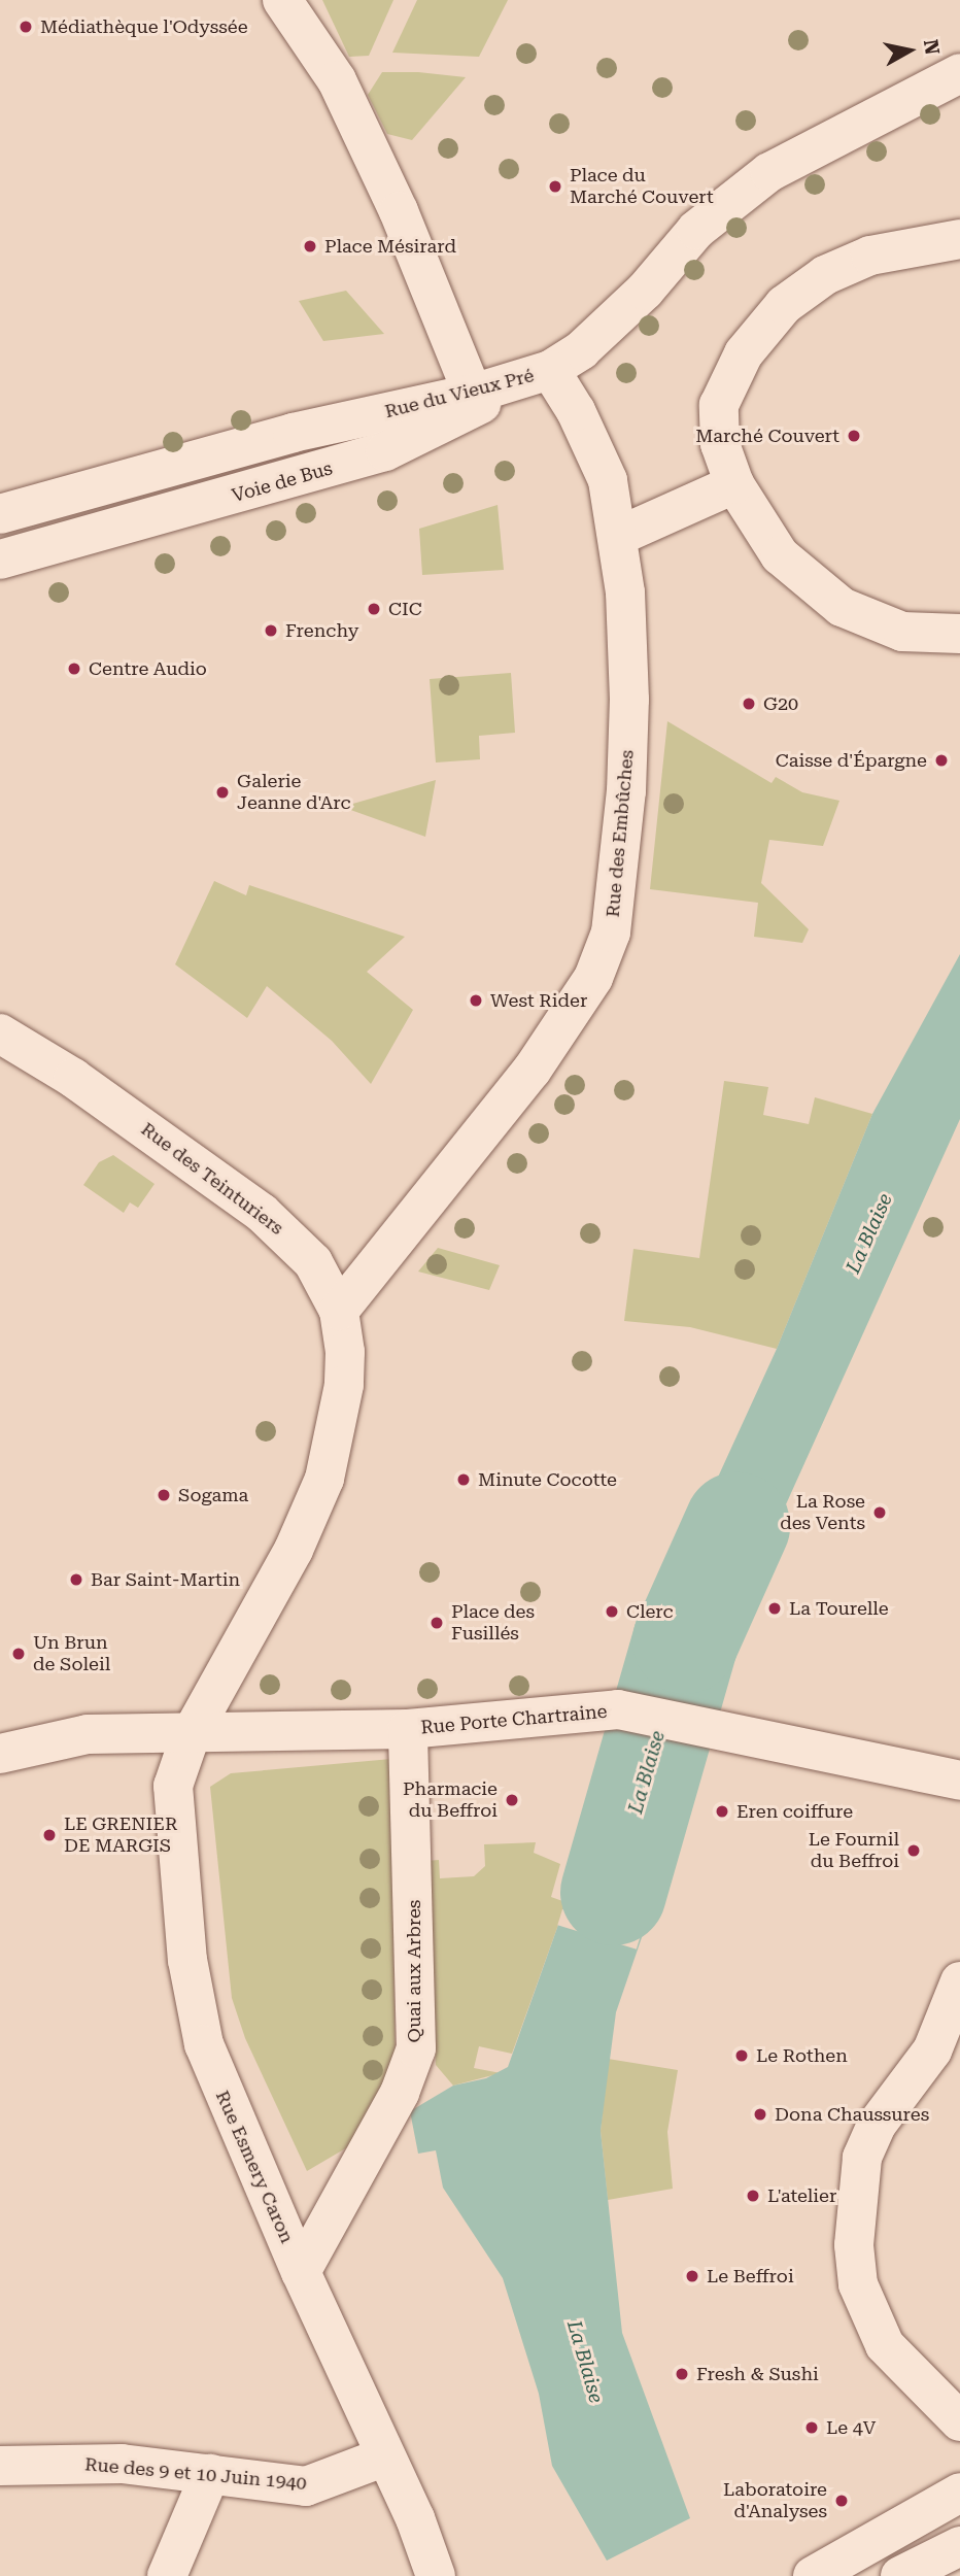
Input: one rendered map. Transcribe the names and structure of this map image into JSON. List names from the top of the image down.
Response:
{
  "streets": {
    "street": [
      "Rue du Vieux Pré",
      "Voie de Bus",
      "Rue des Embûches",
      "Rue des Teinturiers",
      "Rue Porte Chartraine",
      "Quai aux Arbres",
      "Rue Esmery Caron",
      "Rue des 9 et 10 Juin 1940"
    ]
  },
  "crossings": [
    ["Rue du Vieux Pré", "Voie de Bus"],
    ["Rue du Vieux Pré", "Rue des Embûches"],
    ["Voie de Bus", "Rue des Embûches"],
    ["Rue des Embûches", "Rue des Teinturiers"],
    ["Rue des Teinturiers", "Rue Porte Chartraine"],
    ["Rue des Teinturiers", "Rue Esmery Caron"],
    ["Rue Porte Chartraine", "Quai aux Arbres"],
    ["Rue Porte Chartraine", "Rue Esmery Caron"],
    ["Quai aux Arbres", "Rue Esmery Caron"],
    ["Rue Esmery Caron", "Rue des 9 et 10 Juin 1940"]
  ],
  "water": ["La Blaise"],
  "places": [
    "Médiathèque l'Odyssée",
    "Place du Marché Couvert",
    "Place Mésirard",
    "Marché Couvert",
    "CIC",
    "Frenchy",
    "Centre Audio",
    "G20",
    "Caisse d'Épargne",
    "Galerie Jeanne d'Arc",
    "West Rider",
    "Minute Cocotte",
    "Sogama",
    "La Rose des Vents",
    "Bar Saint-Martin",
    "La Tourelle",
    "Clerc",
    "Place des Fusillés",
    "Un Brun de Soleil",
    "Pharmacie du Beffroi",
    "Eren coiffure",
    "LE GRENIER DE MARGIS",
    "Le Fournil du Beffroi",
    "Le Rothen",
    "Dona Chaussures",
    "L'atelier",
    "Le Beffroi",
    "Fresh & Sushi",
    "Le 4V",
    "Laboratoire d'Analyses"
  ],
  "north": "right"
}
